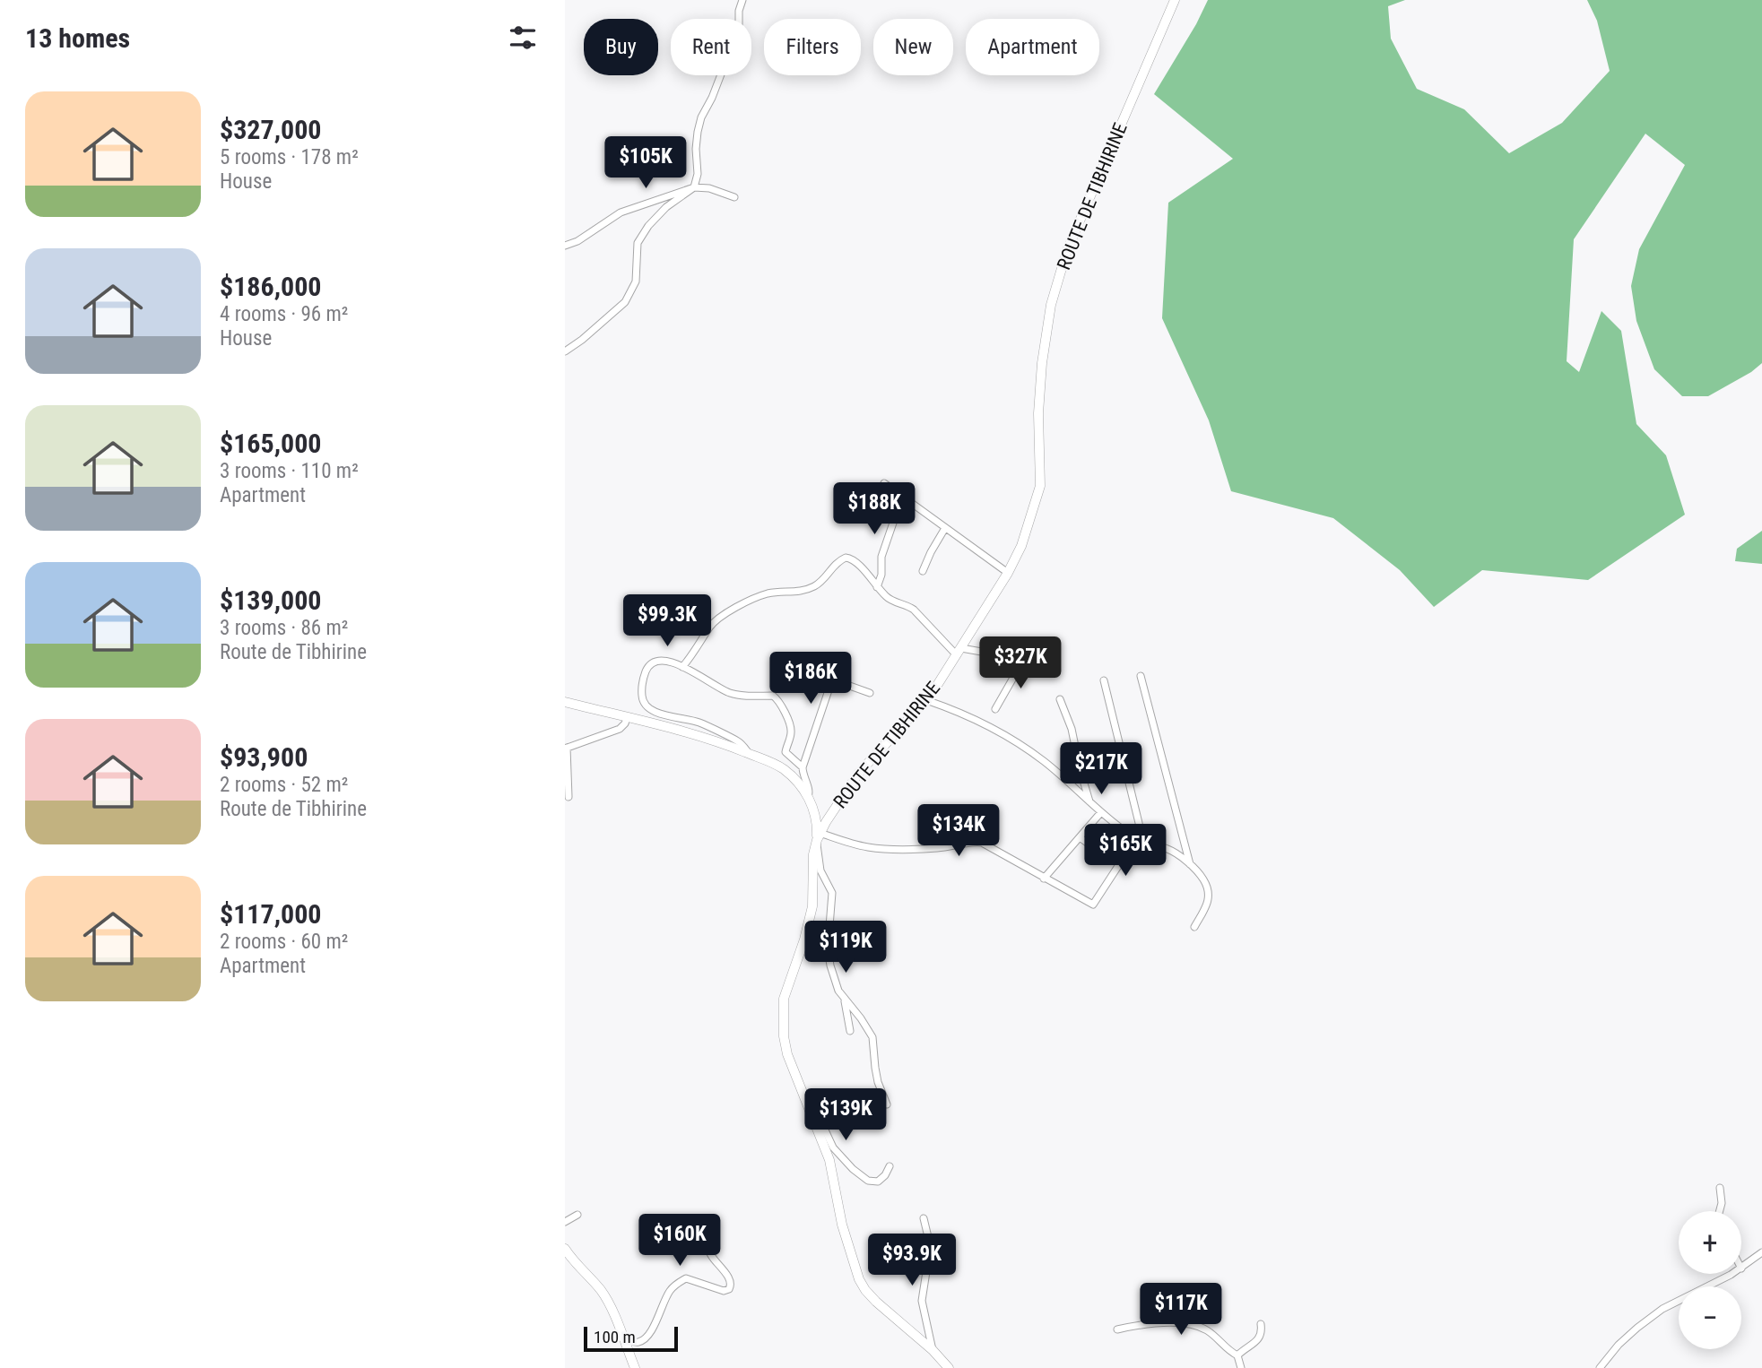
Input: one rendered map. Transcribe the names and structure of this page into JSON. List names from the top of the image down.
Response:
{
  "streets": {
    "street": ["ROUTE DE TIBHIRINE"]
  },
  "scale_bar": "100 m",
  "page": {
    "heading": "13 homes",
    "chip": [
      "Buy",
      "Rent",
      "Filters",
      "New",
      "Apartment"
    ],
    "list": [
      {
        "name": "$327,000",
        "note": "5 rooms · 178 m² · House"
      },
      {
        "name": "$186,000",
        "note": "4 rooms · 96 m² · House"
      },
      {
        "name": "$165,000",
        "note": "3 rooms · 110 m² · Apartment"
      },
      {
        "name": "$139,000",
        "note": "3 rooms · 86 m² · Route de Tibhirine"
      },
      {
        "name": "$93,900",
        "note": "2 rooms · 52 m² · Route de Tibhirine"
      },
      {
        "name": "$117,000",
        "note": "2 rooms · 60 m² · Apartment"
      }
    ],
    "price": [
      "$105K",
      "$188K",
      "$99.3K",
      "$327K",
      "$186K",
      "$217K",
      "$134K",
      "$165K",
      "$119K",
      "$139K",
      "$160K",
      "$93.9K",
      "$117K"
    ],
    "map_buttons": ["+", "−"],
    "scale": "100 m"
  }
}
